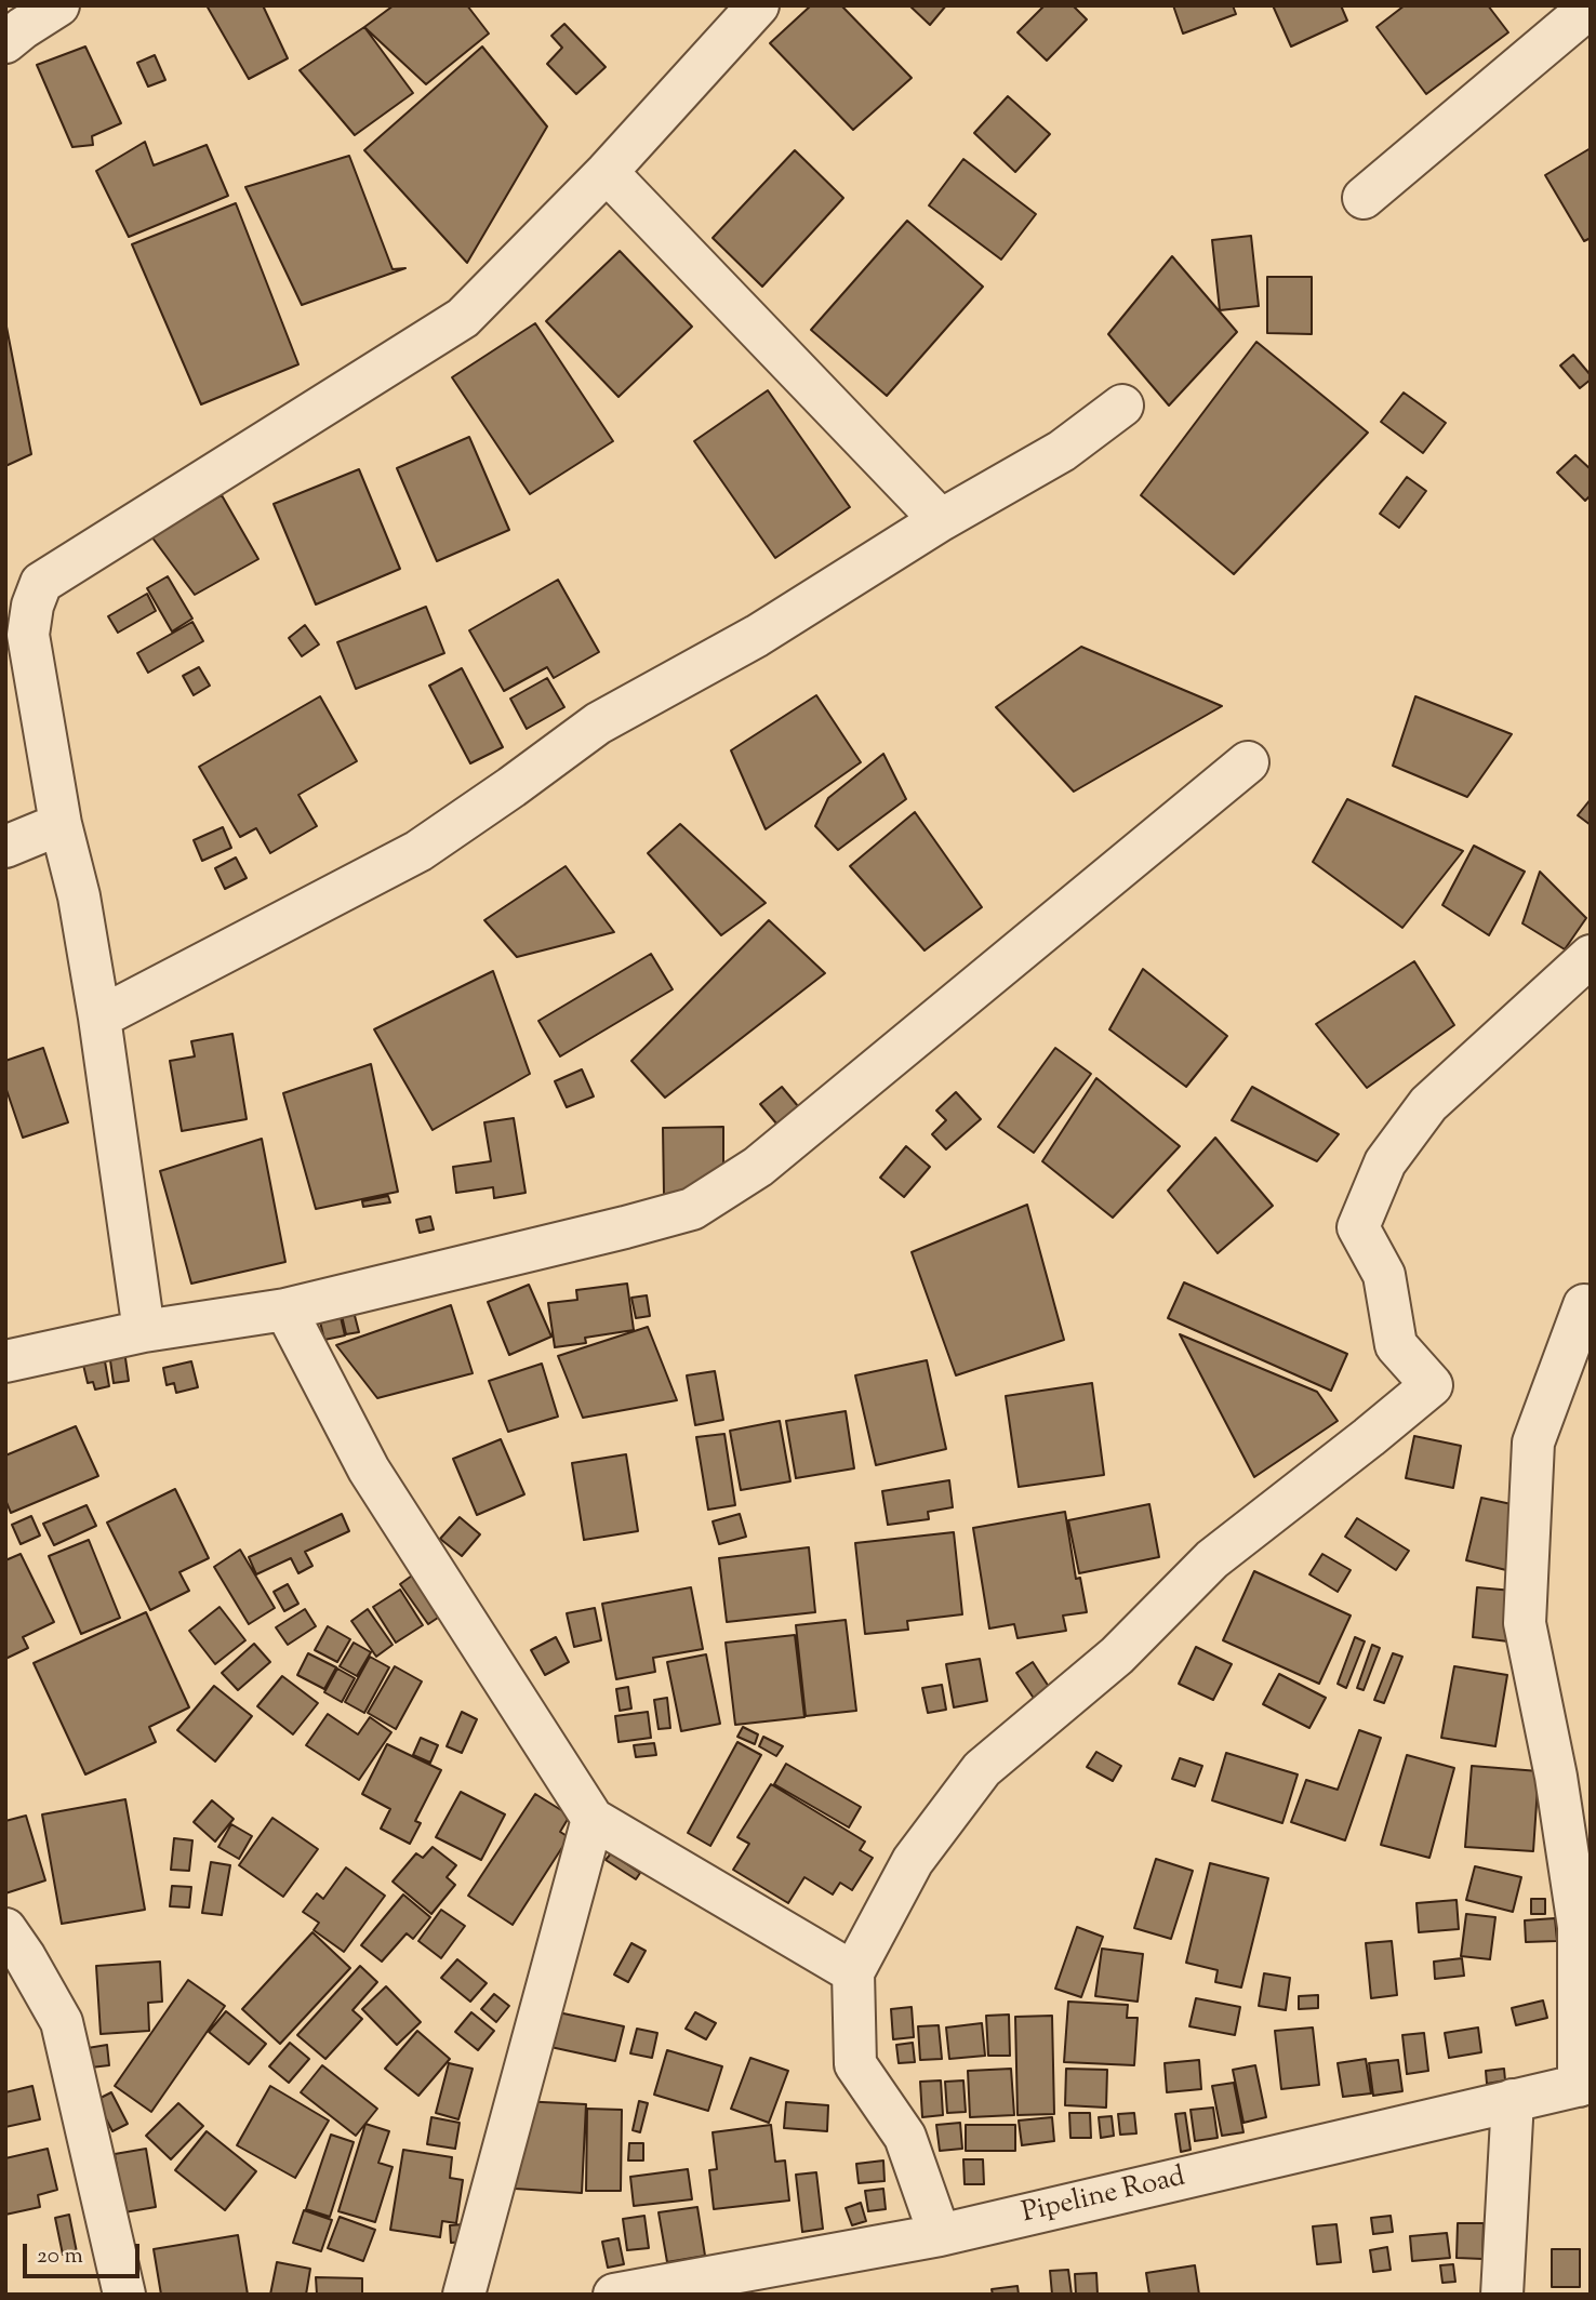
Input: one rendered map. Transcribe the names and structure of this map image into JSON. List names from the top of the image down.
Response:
{
  "streets": {
    "street": ["Pipeline Road"]
  },
  "scale_bar": "20 m"
}
